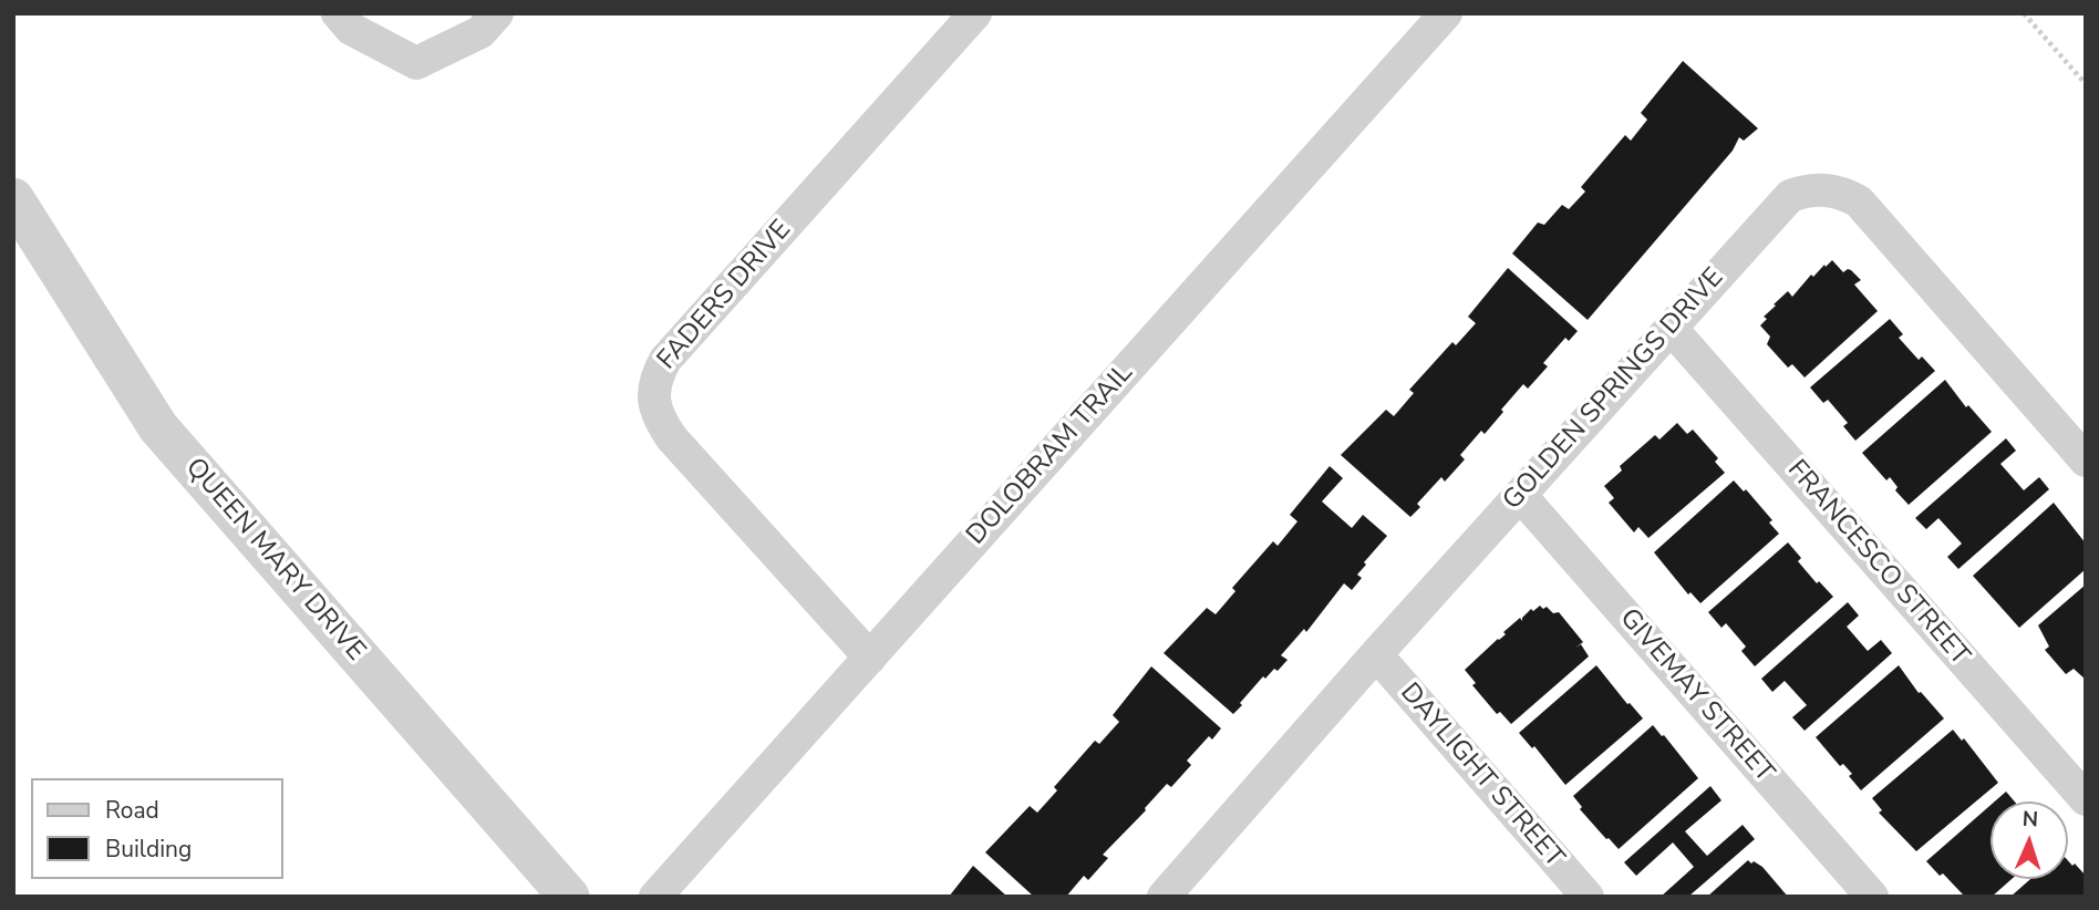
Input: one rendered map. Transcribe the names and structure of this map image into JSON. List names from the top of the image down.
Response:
{
  "streets": {
    "street": [
      "FADERS DRIVE",
      "GOLDEN SPRINGS DRIVE",
      "DOLOBRAM TRAIL",
      "QUEEN MARY DRIVE",
      "FRANCESCO STREET",
      "GIVEMAY STREET",
      "DAYLIGHT STREET"
    ]
  },
  "crossings": [
    ["FADERS DRIVE", "DOLOBRAM TRAIL"],
    ["GOLDEN SPRINGS DRIVE", "FRANCESCO STREET"],
    ["GOLDEN SPRINGS DRIVE", "GIVEMAY STREET"],
    ["GOLDEN SPRINGS DRIVE", "DAYLIGHT STREET"]
  ],
  "legend": ["Road", "Building"],
  "north": "top"
}
